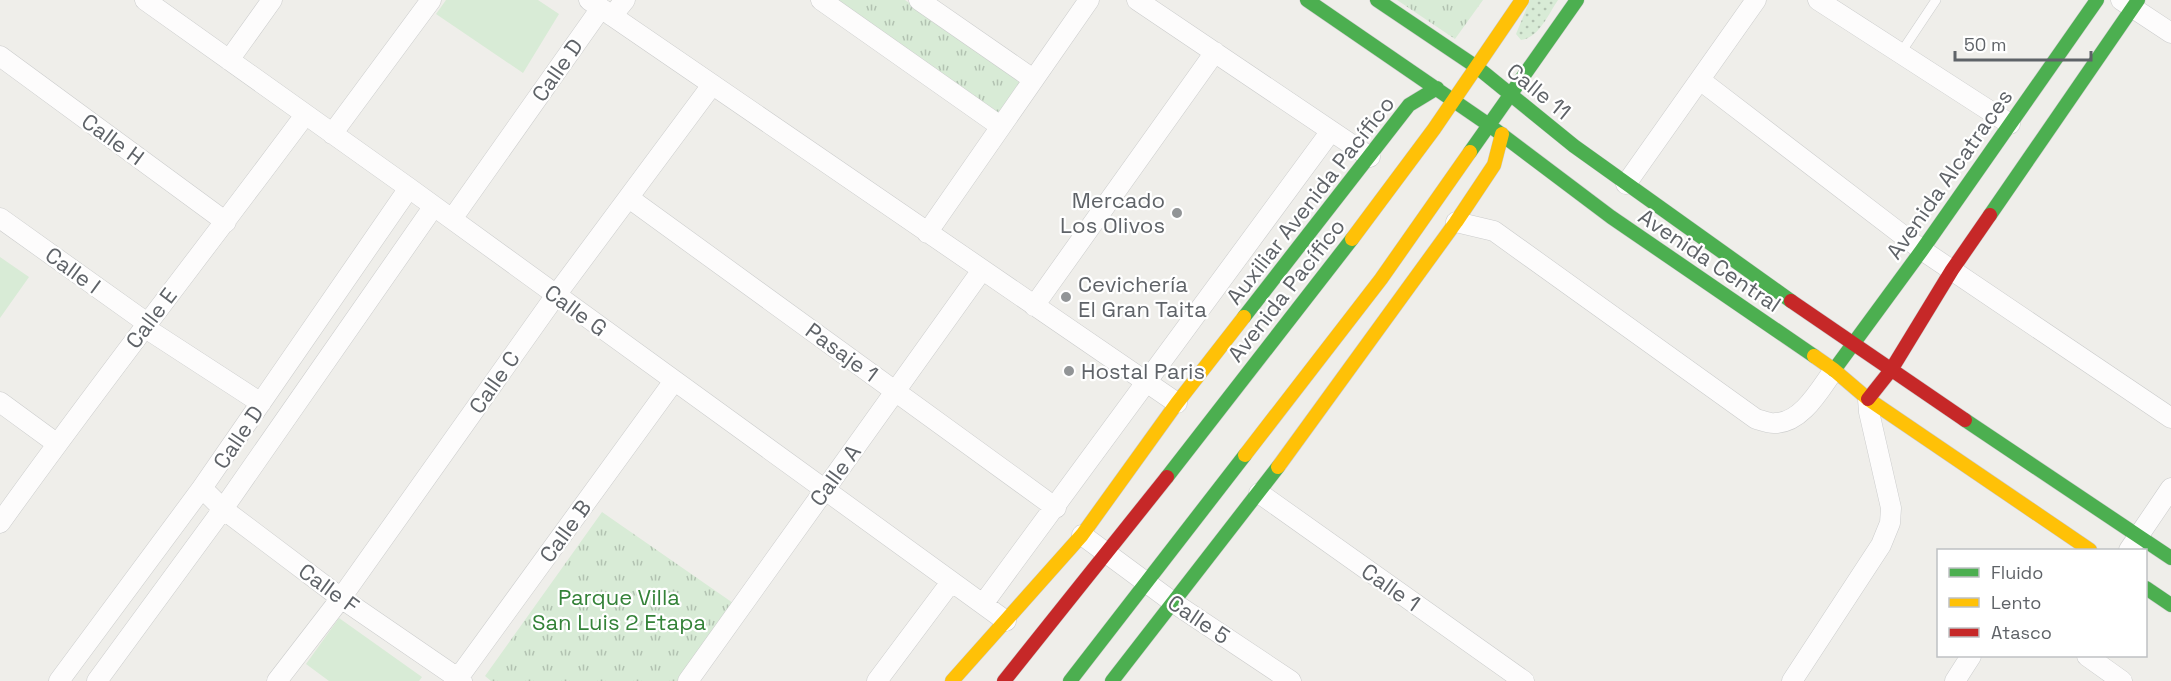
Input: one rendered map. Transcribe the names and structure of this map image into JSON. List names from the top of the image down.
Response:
{
  "streets": {
    "main road": [
      "Calle 11",
      "Avenida Alcatraces",
      "Auxiliar Avenida Pacífico",
      "Avenida Central",
      "Avenida Pacífico"
    ],
    "street": [
      "Calle D",
      "Calle H",
      "Calle I",
      "Calle G",
      "Calle E",
      "Pasaje 1",
      "Calle C",
      "Calle A",
      "Calle B",
      "Calle 1",
      "Calle F",
      "Calle 5"
    ]
  },
  "crossings": [
    ["Calle D", "Calle I"],
    ["Calle D", "Calle G"],
    ["Calle D", "Calle F"],
    ["Calle 11", "Avenida Central"],
    ["Calle 11", "Avenida Pacífico"],
    ["Calle H", "Calle E"],
    ["Avenida Alcatraces", "Avenida Central"],
    ["Auxiliar Avenida Pacífico", "Avenida Central"],
    ["Auxiliar Avenida Pacífico", "Calle G"],
    ["Avenida Central", "Avenida Pacífico"],
    ["Calle I", "Calle E"],
    ["Avenida Pacífico", "Calle 5"],
    ["Calle G", "Calle E"],
    ["Calle G", "Calle C"],
    ["Calle G", "Calle A"],
    ["Calle G", "Calle B"],
    ["Pasaje 1", "Calle C"],
    ["Pasaje 1", "Calle A"],
    ["Calle C", "Calle F"],
    ["Calle B", "Calle F"]
  ],
  "parks": ["Parque Villa San Luis 2 Etapa"],
  "places": ["Mercado Los Olivos", "Cevichería El Gran Taita", "Hostal Paris"],
  "legend": ["Fluido", "Lento", "Atasco"],
  "scale_bar": "50 m"
}
